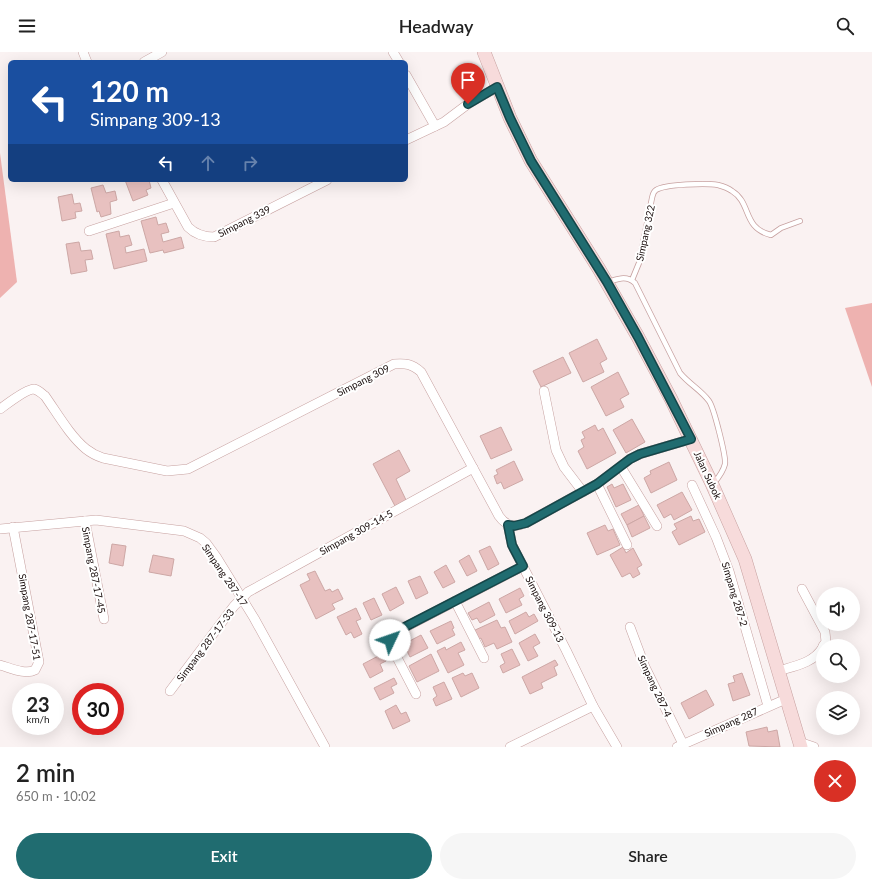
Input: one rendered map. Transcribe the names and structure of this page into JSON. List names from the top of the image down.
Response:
{
  "streets": {
    "main road": ["Jalan Subok"],
    "street": [
      "Simpang 339",
      "Simpang 309",
      "Simpang 309-14-5",
      "Simpang 287-17-45",
      "Simpang 287-17",
      "Simpang 287-2",
      "Simpang 309-13",
      "Simpang 287-17-51",
      "Simpang 287-17-33",
      "Simpang 287-4",
      "Simpang 287"
    ],
    "lane": ["Simpang 322"]
  },
  "crossings": [
    ["Simpang 309", "Simpang 309-14-5"],
    ["Simpang 309", "Simpang 309-13"],
    ["Jalan Subok", "Simpang 287"],
    ["Simpang 309-14-5", "Simpang 287-17"],
    ["Simpang 309-14-5", "Simpang 287-17-33"],
    ["Simpang 287-17-45", "Simpang 287-17"],
    ["Simpang 287-17", "Simpang 287-17-51"],
    ["Simpang 287-17", "Simpang 287-17-33"],
    ["Simpang 287-2", "Simpang 287"],
    ["Simpang 287-4", "Simpang 287"]
  ],
  "page": {
    "header": "Headway",
    "turn": ["120 m", "Simpang 309-13"],
    "speed": "23 km/h",
    "limit": "30",
    "heading": ["2 min", "650 m · 10:02"],
    "buttons": ["Exit", "Share"]
  }
}
